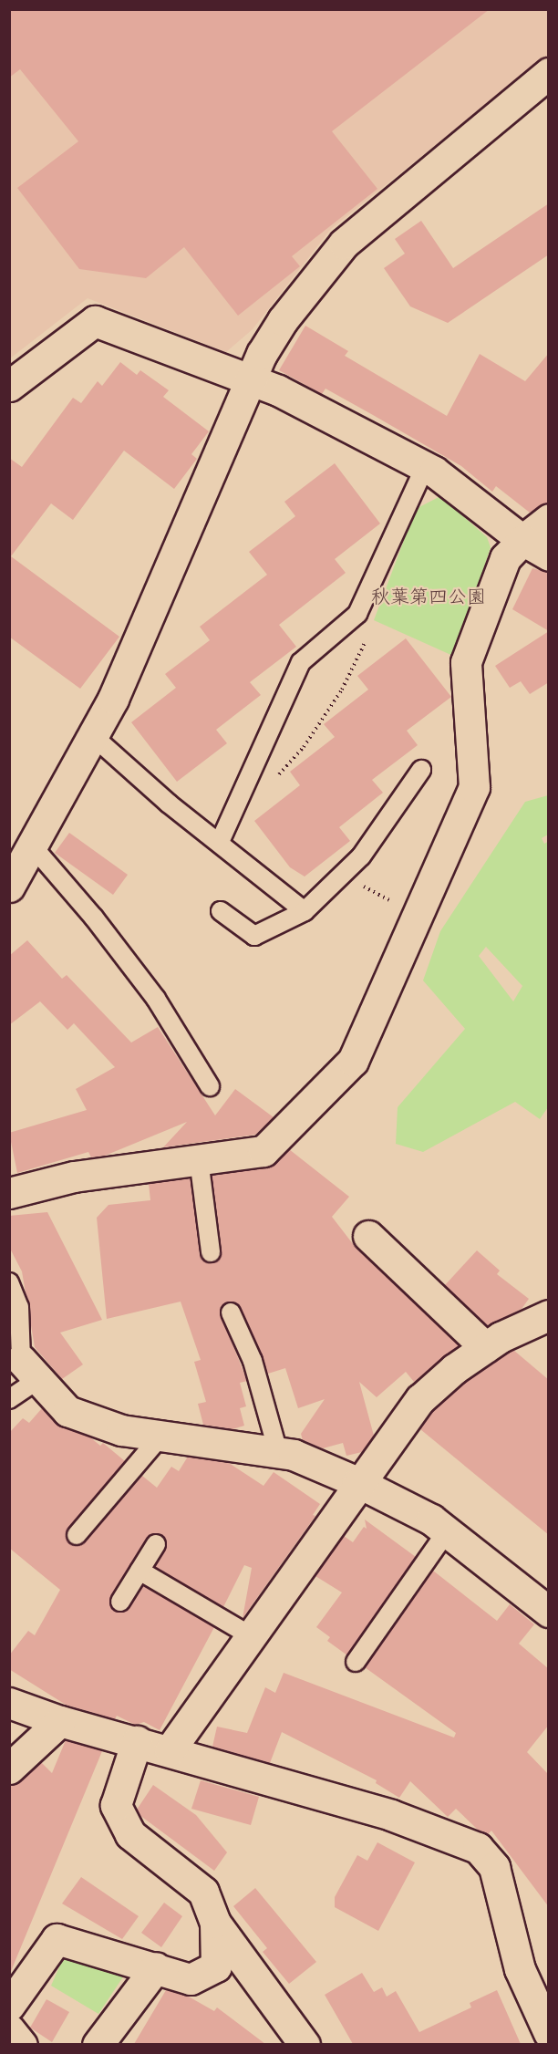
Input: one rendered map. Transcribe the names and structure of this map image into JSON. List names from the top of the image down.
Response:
{
  "parks": ["秋葉第四公園"]
}
